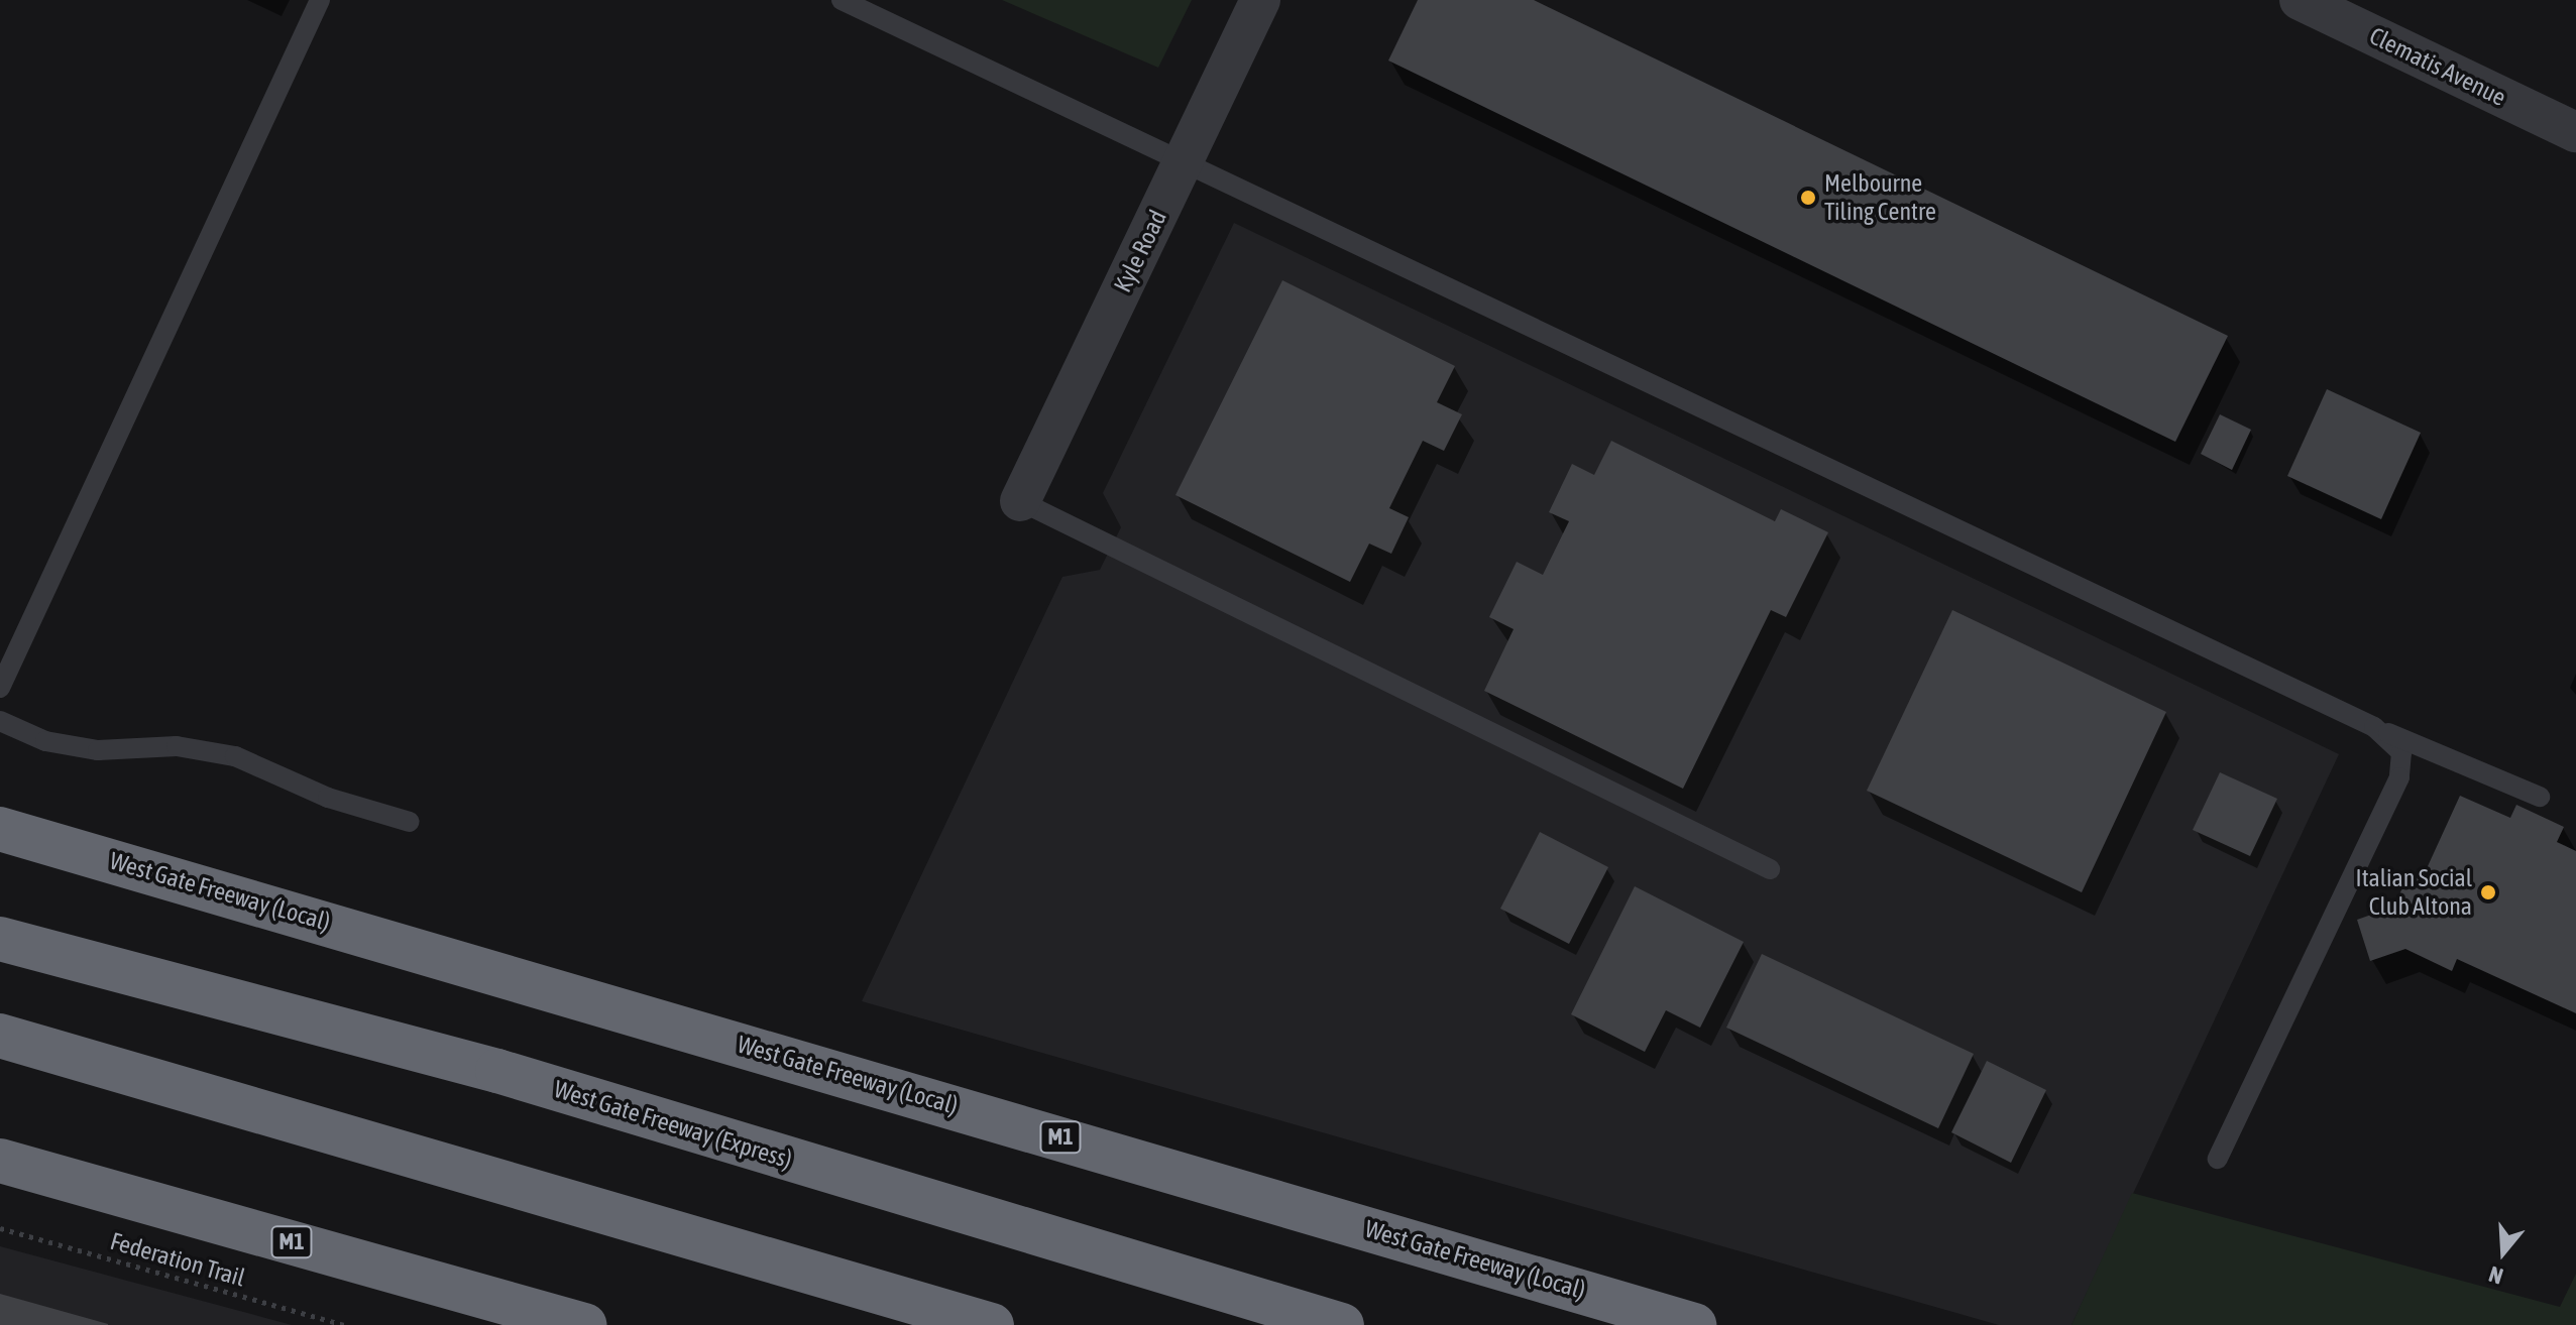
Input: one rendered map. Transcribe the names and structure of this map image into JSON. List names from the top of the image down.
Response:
{
  "streets": {
    "highway": ["West Gate Freeway (Local)", "West Gate Freeway (Express)", "M1"],
    "street": ["Clematis Avenue", "Kyle Road"],
    "path": ["Federation Trail"]
  },
  "places": ["Melbourne Tiling Centre", "Italian Social Club Altona"],
  "north": "bottom"
}
